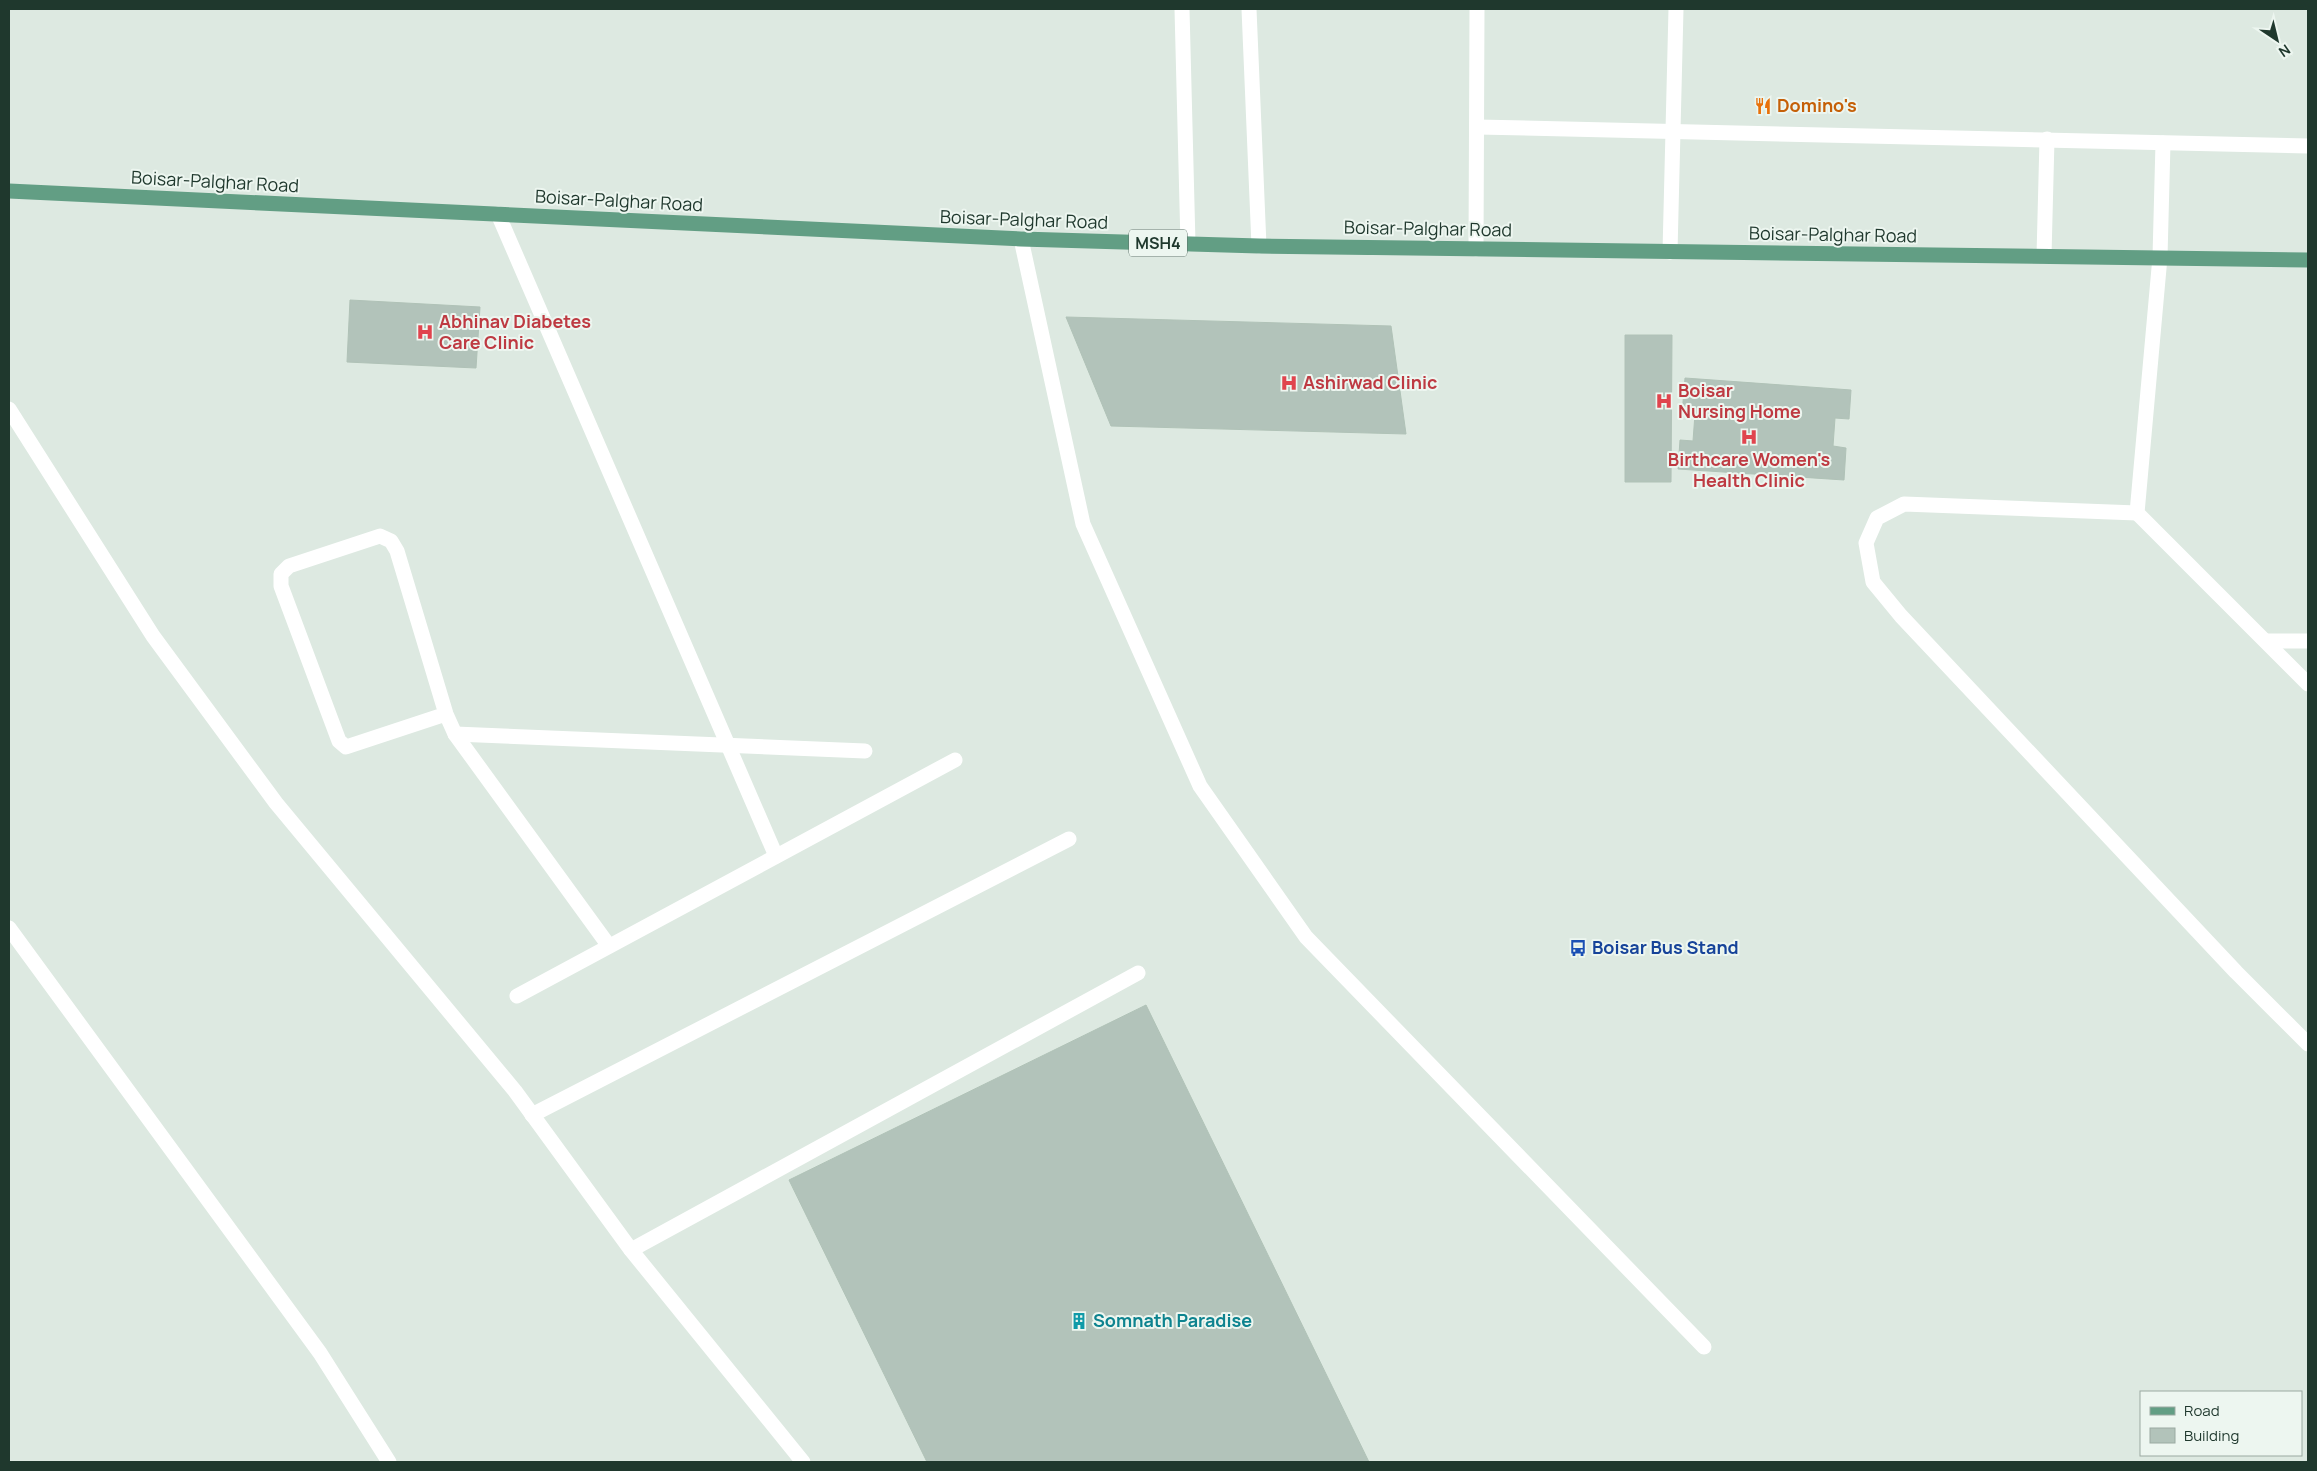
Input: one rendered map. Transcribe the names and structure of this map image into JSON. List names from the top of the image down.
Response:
{
  "streets": {
    "main road": ["Boisar-Palghar Road", "MSH4"]
  },
  "places": {
    "restaurant": ["Domino's"],
    "hospital": [
      "Abhinav Diabetes Care Clinic",
      "Ashirwad Clinic",
      "Boisar Nursing Home",
      "Birthcare Women's Health Clinic"
    ],
    "bus stop": ["Boisar Bus Stand"],
    "building": ["Somnath Paradise"]
  },
  "legend": ["Road", "Building"],
  "north": "bottom right"
}
